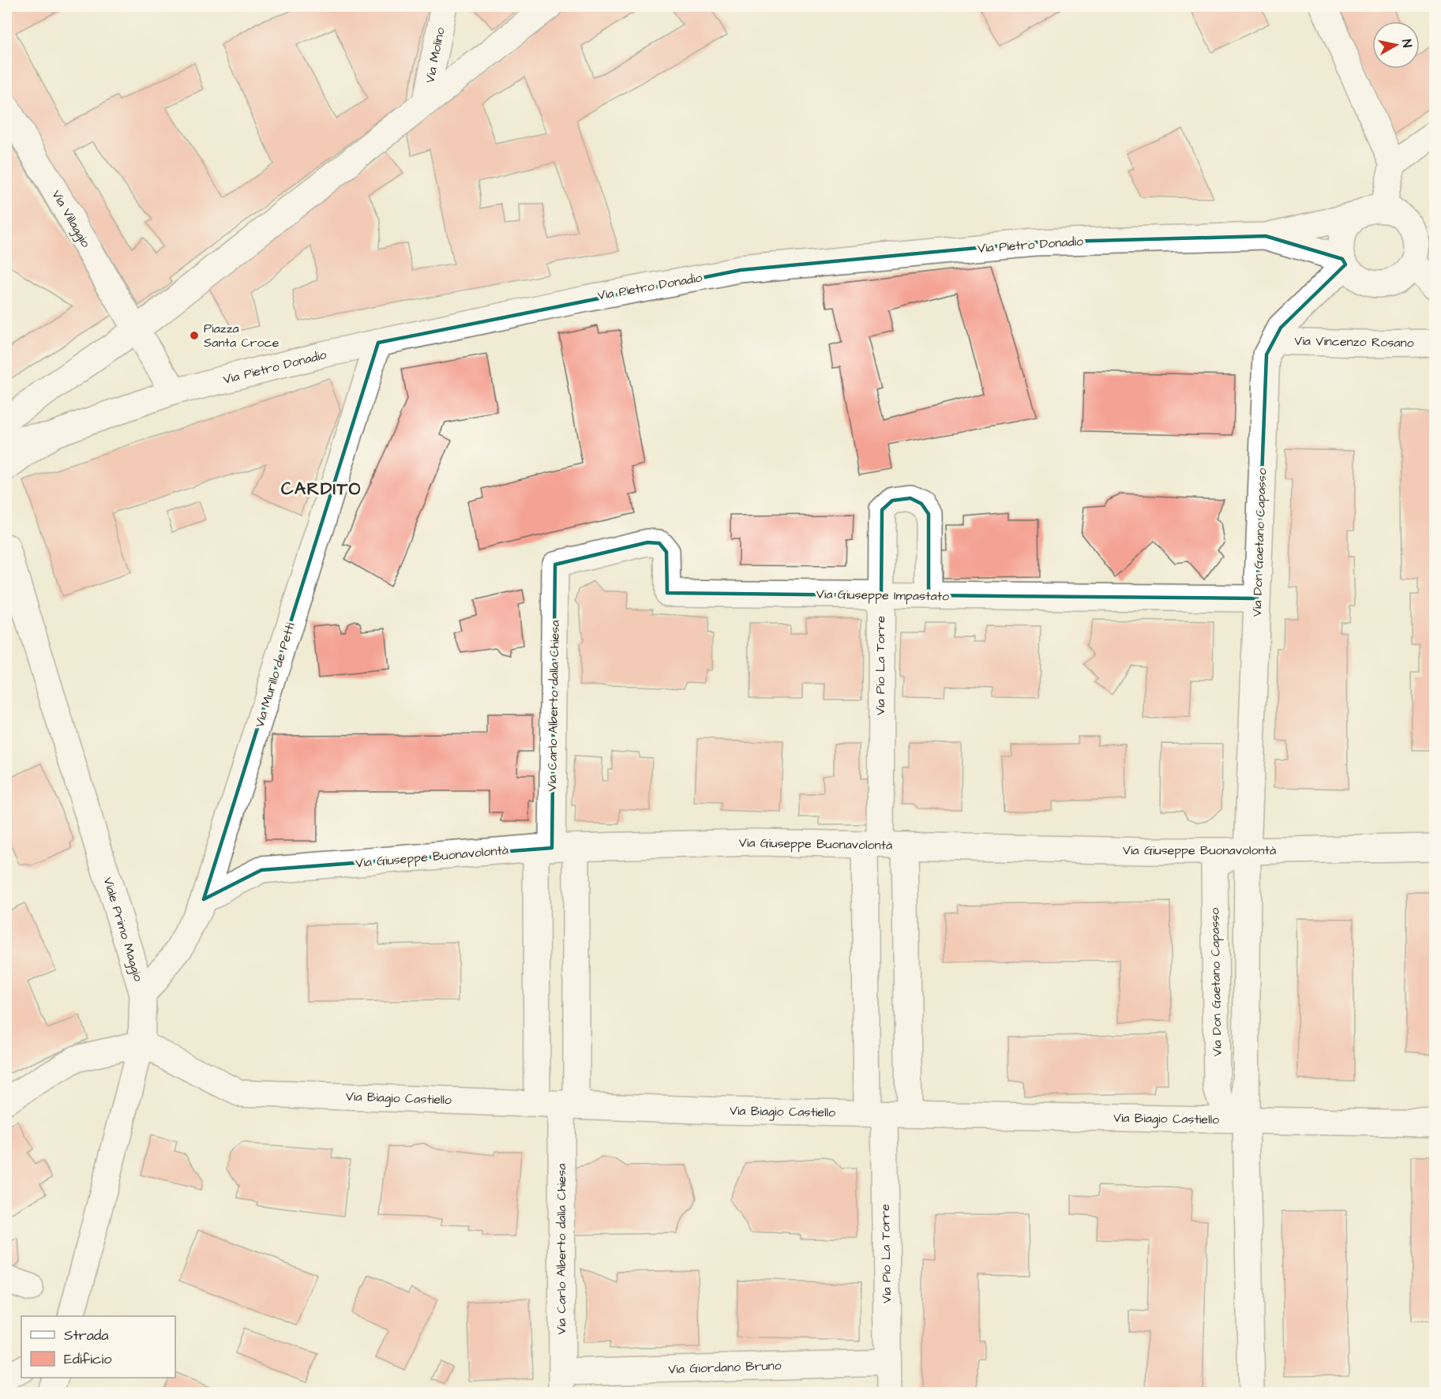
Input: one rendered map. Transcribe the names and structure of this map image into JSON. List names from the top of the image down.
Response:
{
  "streets": {
    "street": [
      "Via Molino",
      "Via Villaggio",
      "Via Pietro Donadio",
      "Via Vincenzo Rosano",
      "Via Don Gaetano Capasso",
      "Via Giuseppe Impastato",
      "Via Pio La Torre",
      "Via Murillo de Petti",
      "Via Carlo Alberto dalla Chiesa",
      "Via Giuseppe Buonavolontà",
      "Viale Primo Maggio",
      "Via Biagio Castiello",
      "Via Giordano Bruno"
    ]
  },
  "crossings": [
    ["Via Villaggio", "Via Pietro Donadio"],
    ["Via Pietro Donadio", "Via Don Gaetano Capasso"],
    ["Via Pietro Donadio", "Via Murillo de Petti"],
    ["Via Vincenzo Rosano", "Via Don Gaetano Capasso"],
    ["Via Don Gaetano Capasso", "Via Giuseppe Impastato"],
    ["Via Don Gaetano Capasso", "Via Giuseppe Buonavolontà"],
    ["Via Don Gaetano Capasso", "Via Biagio Castiello"],
    ["Via Giuseppe Impastato", "Via Pio La Torre"],
    ["Via Giuseppe Impastato", "Via Carlo Alberto dalla Chiesa"],
    ["Via Pio La Torre", "Via Giuseppe Buonavolontà"],
    ["Via Pio La Torre", "Via Biagio Castiello"],
    ["Via Pio La Torre", "Via Giordano Bruno"],
    ["Via Murillo de Petti", "Via Giuseppe Buonavolontà"],
    ["Via Murillo de Petti", "Viale Primo Maggio"],
    ["Via Carlo Alberto dalla Chiesa", "Via Giuseppe Buonavolontà"],
    ["Via Carlo Alberto dalla Chiesa", "Via Biagio Castiello"],
    ["Via Carlo Alberto dalla Chiesa", "Via Giordano Bruno"],
    ["Viale Primo Maggio", "Via Biagio Castiello"]
  ],
  "districts": ["CARDITO"],
  "places": ["Piazza Santa Croce"],
  "legend": ["Strada", "Edificio"],
  "north": "right"
}
